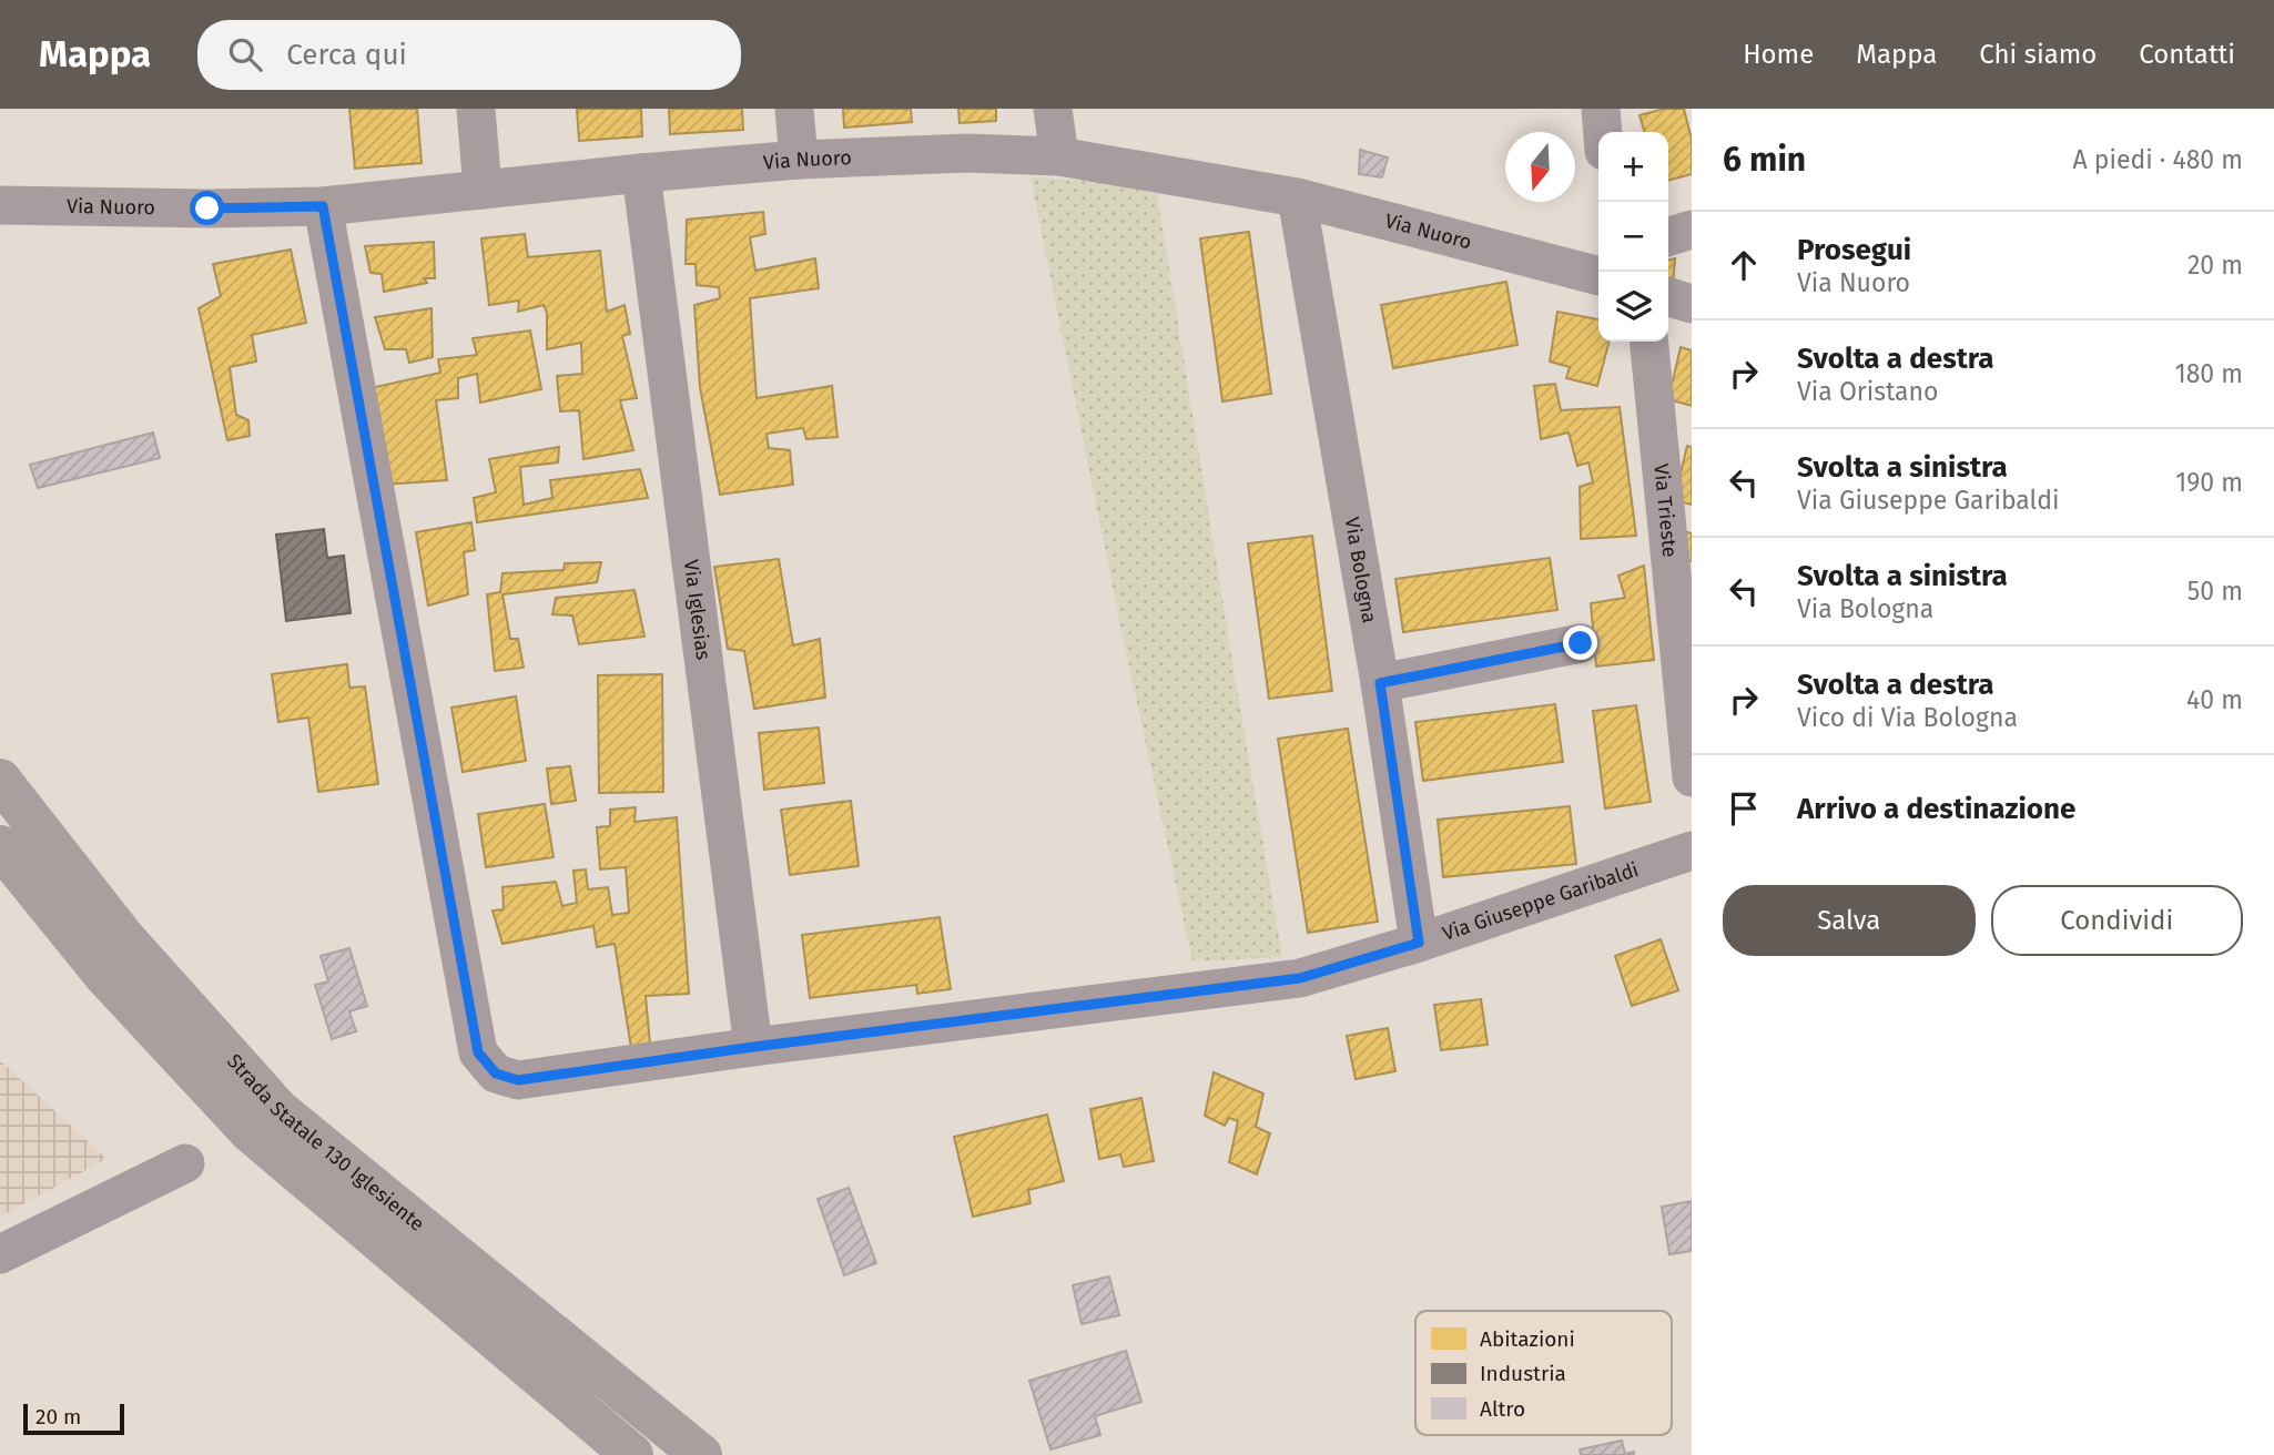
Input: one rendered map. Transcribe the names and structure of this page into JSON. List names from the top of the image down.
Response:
{
  "streets": {
    "main road": ["Strada Statale 130 Iglesiente"],
    "street": [
      "Via Nuoro",
      "Via Trieste",
      "Via Bologna",
      "Via Iglesias",
      "Via Giuseppe Garibaldi"
    ]
  },
  "crossings": [
    ["Via Nuoro", "Via Bologna"],
    ["Via Nuoro", "Via Iglesias"],
    ["Via Nuoro", "Via Giuseppe Garibaldi"],
    ["Via Bologna", "Via Giuseppe Garibaldi"],
    ["Via Iglesias", "Via Giuseppe Garibaldi"]
  ],
  "legend": ["Abitazioni", "Industria", "Altro"],
  "scale_bar": "20 m",
  "north": "bottom",
  "page": {
    "header": "Mappa",
    "search": "Cerca qui",
    "nav": [
      "Home",
      "Mappa",
      "Chi siamo",
      "Contatti"
    ],
    "heading": ["6 min", "A piedi · 480 m"],
    "map_buttons": ["+", "−"],
    "list": [
      ["Prosegui", "Via Nuoro", "20 m"],
      ["Svolta a destra", "Via Oristano", "180 m"],
      ["Svolta a sinistra", "Via Giuseppe Garibaldi", "190 m"],
      ["Svolta a sinistra", "Via Bologna", "50 m"],
      ["Svolta a destra", "Vico di Via Bologna", "40 m"],
      "Arrivo a destinazione"
    ],
    "buttons": ["Salva", "Condividi"],
    "scale": "20 m"
  }
}
